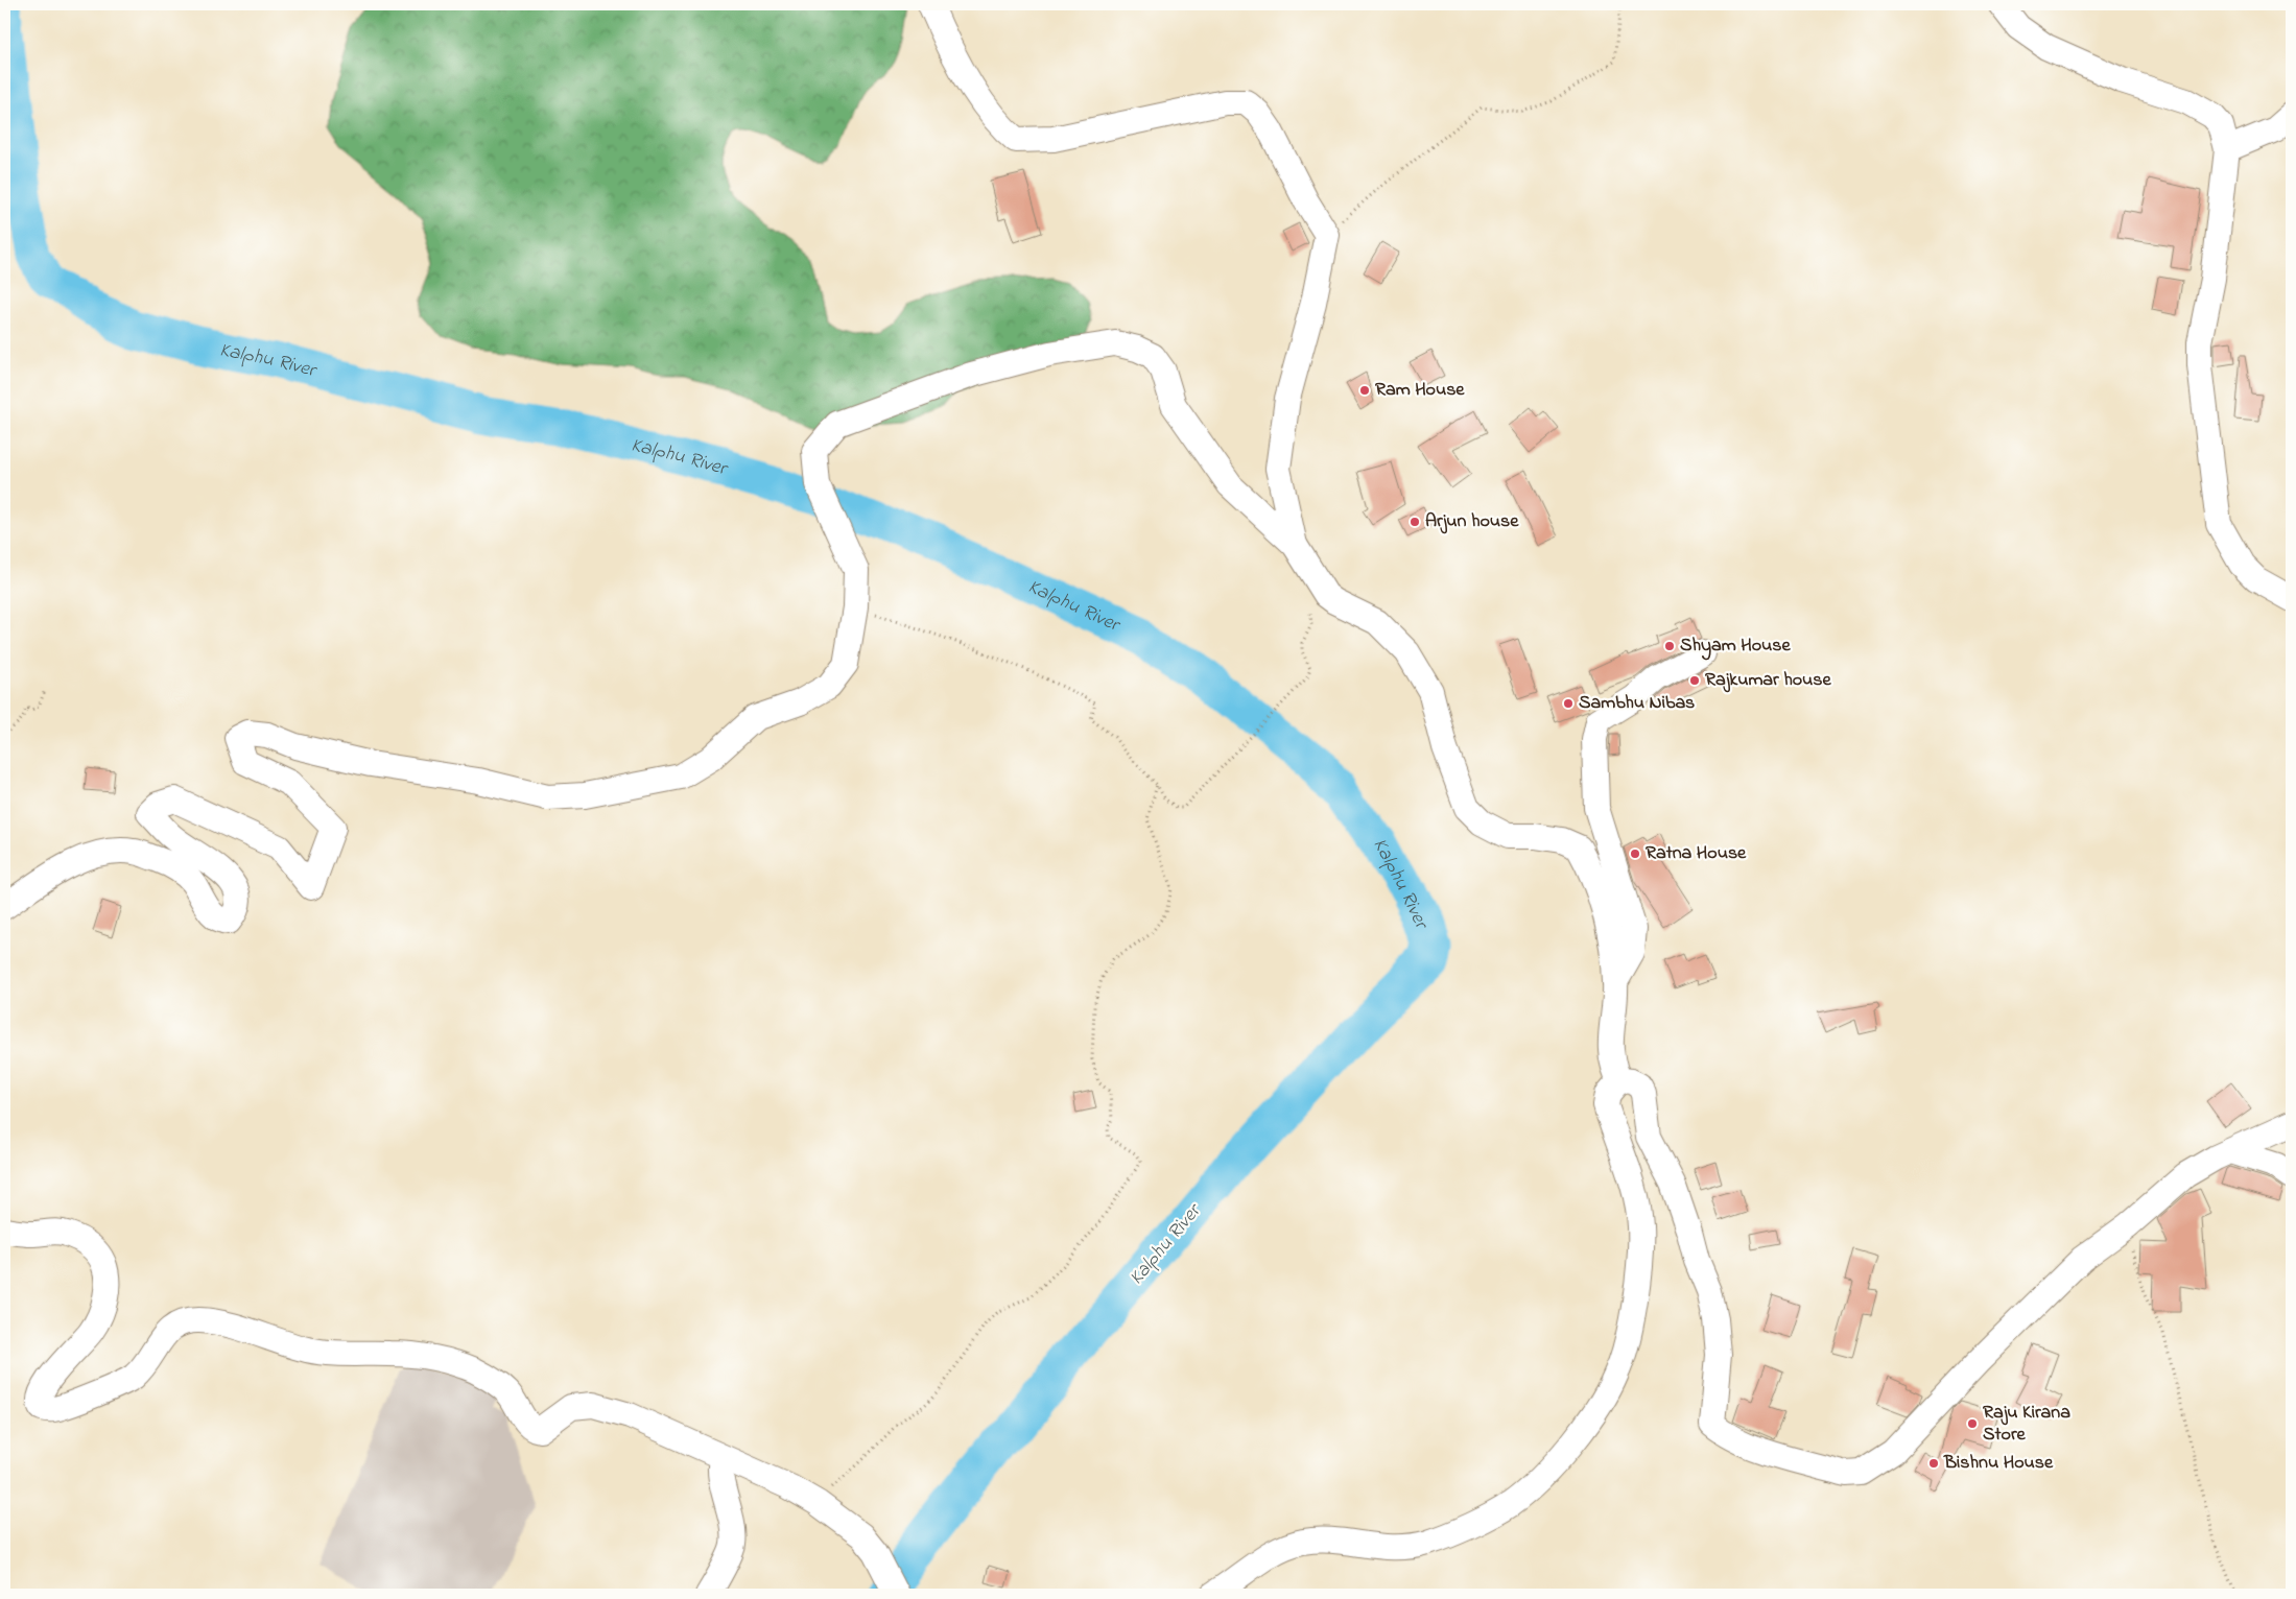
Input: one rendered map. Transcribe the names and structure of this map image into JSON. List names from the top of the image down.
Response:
{
  "water": ["Kalphu River"],
  "places": [
    "Ram House",
    "Arjun house",
    "Shyam House",
    "Rajkumar house",
    "Sambhu Nibas",
    "Ratna House",
    "Raju Kirana Store",
    "Bishnu House"
  ]
}
